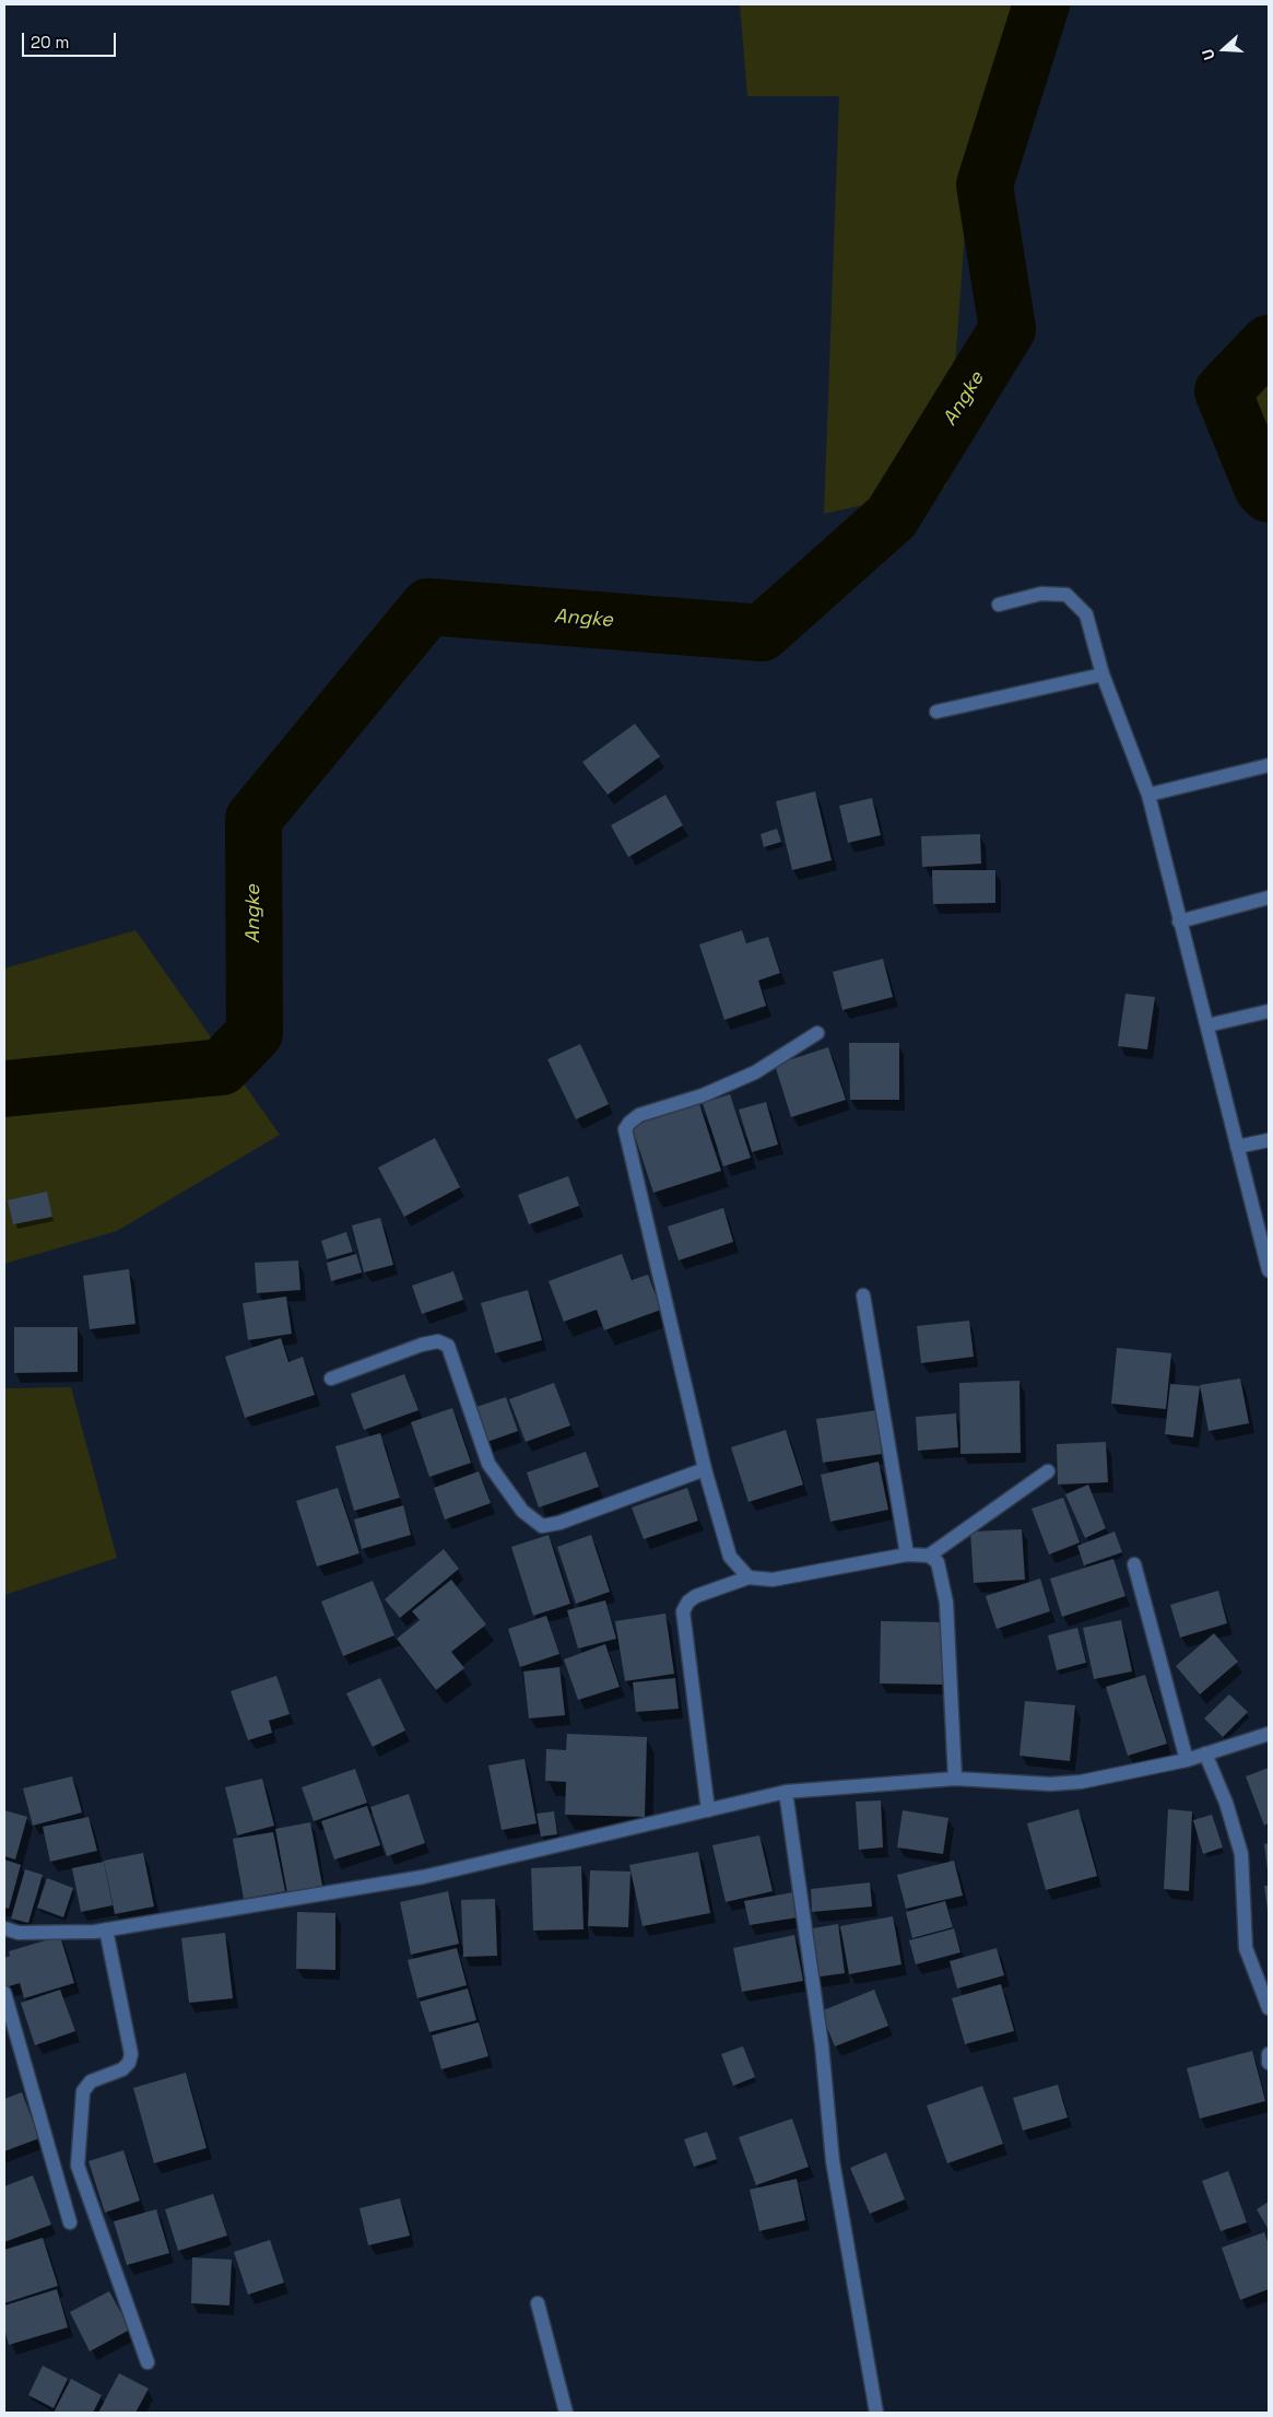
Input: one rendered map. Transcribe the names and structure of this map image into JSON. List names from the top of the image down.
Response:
{
  "water": ["Angke"],
  "scale_bar": "20 m",
  "north": "left"
}
